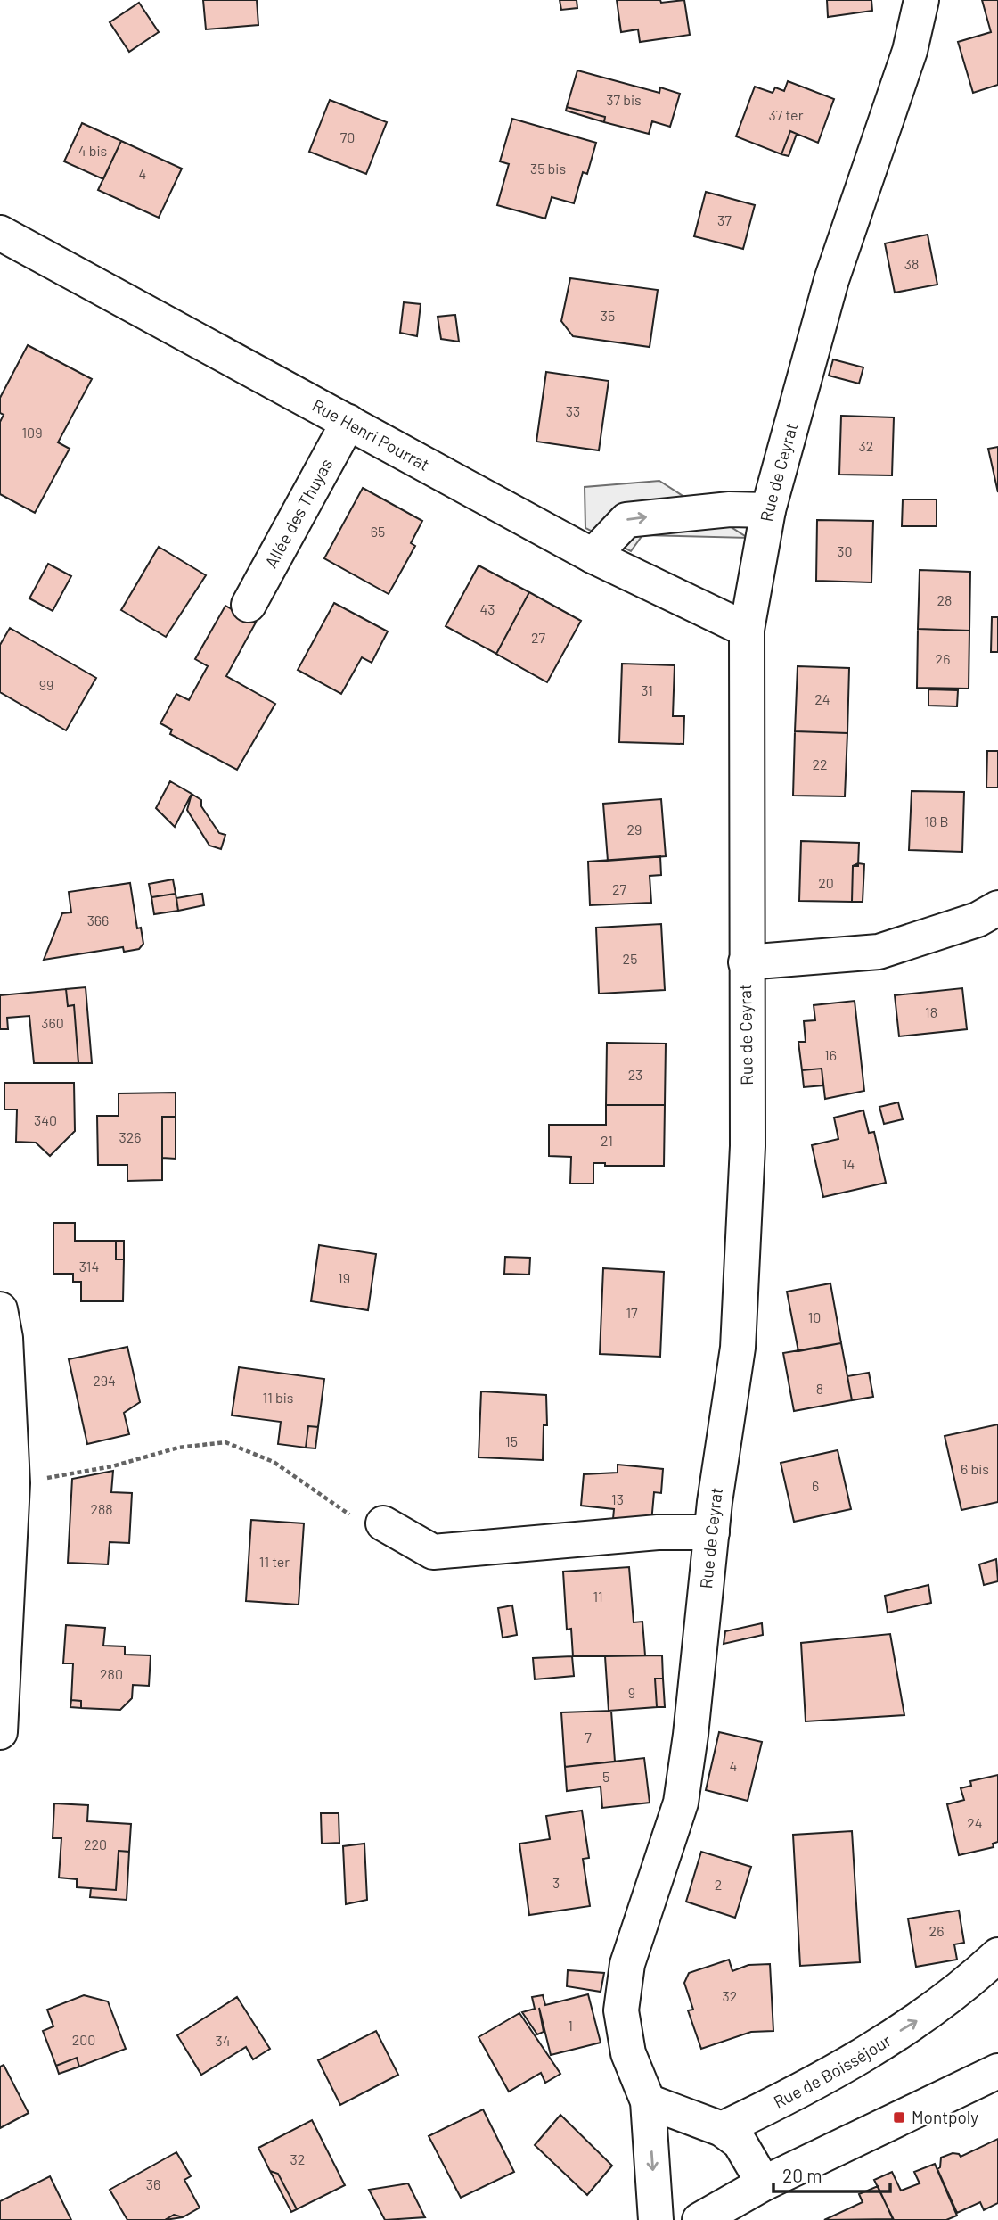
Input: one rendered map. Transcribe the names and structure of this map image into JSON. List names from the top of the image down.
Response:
{
  "streets": {
    "street": [
      "Rue Henri Pourrat",
      "Rue de Ceyrat",
      "Allée des Thuyas",
      "Rue de Boisséjour"
    ]
  },
  "crossings": [
    ["Rue Henri Pourrat", "Rue de Ceyrat"],
    ["Rue Henri Pourrat", "Allée des Thuyas"]
  ],
  "places": {
    "transit": ["Montpoly"]
  },
  "house_numbers": [
    "37 bis",
    "37 ter",
    "70",
    "4 bis",
    "35 bis",
    "4",
    "37",
    "38",
    "35",
    "33",
    "109",
    "32",
    "65",
    "30",
    "28",
    "43",
    "27",
    "26",
    "99",
    "31",
    "24",
    "22",
    "18 B",
    "29",
    "20",
    "27",
    "366",
    "25",
    "18",
    "360",
    "16",
    "23",
    "340",
    "326",
    "21",
    "14",
    "314",
    "19",
    "17",
    "10",
    "294",
    "8",
    "11 bis",
    "15",
    "6 bis",
    "6",
    "13",
    "288",
    "11 ter",
    "11",
    "280",
    "9",
    "7",
    "4",
    "5",
    "24",
    "220",
    "3",
    "2",
    "26",
    "32",
    "1",
    "200",
    "34",
    "32",
    "36"
  ],
  "scale_bar": "20 m"
}
